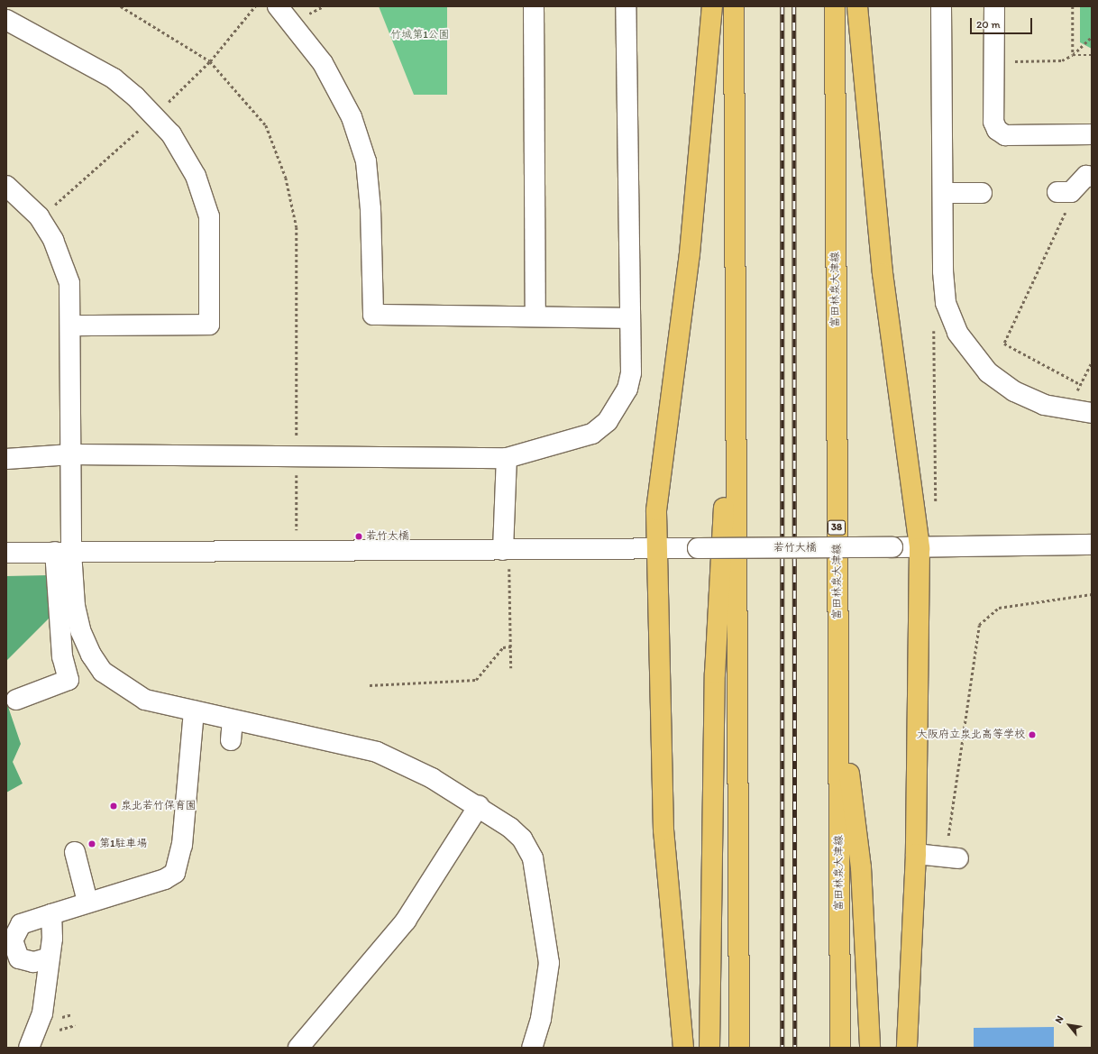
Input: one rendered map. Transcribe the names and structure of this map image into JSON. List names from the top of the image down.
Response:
{
  "streets": {
    "main road": ["富田林泉大津線", "38"],
    "street": ["若竹大橋"]
  },
  "parks": ["竹城第1公園"],
  "places": [
    "若竹大橋",
    "大阪府立泉北高等学校",
    "泉北若竹保育園",
    "第1駐車場"
  ],
  "scale_bar": "20 m",
  "north": "top left"
}
